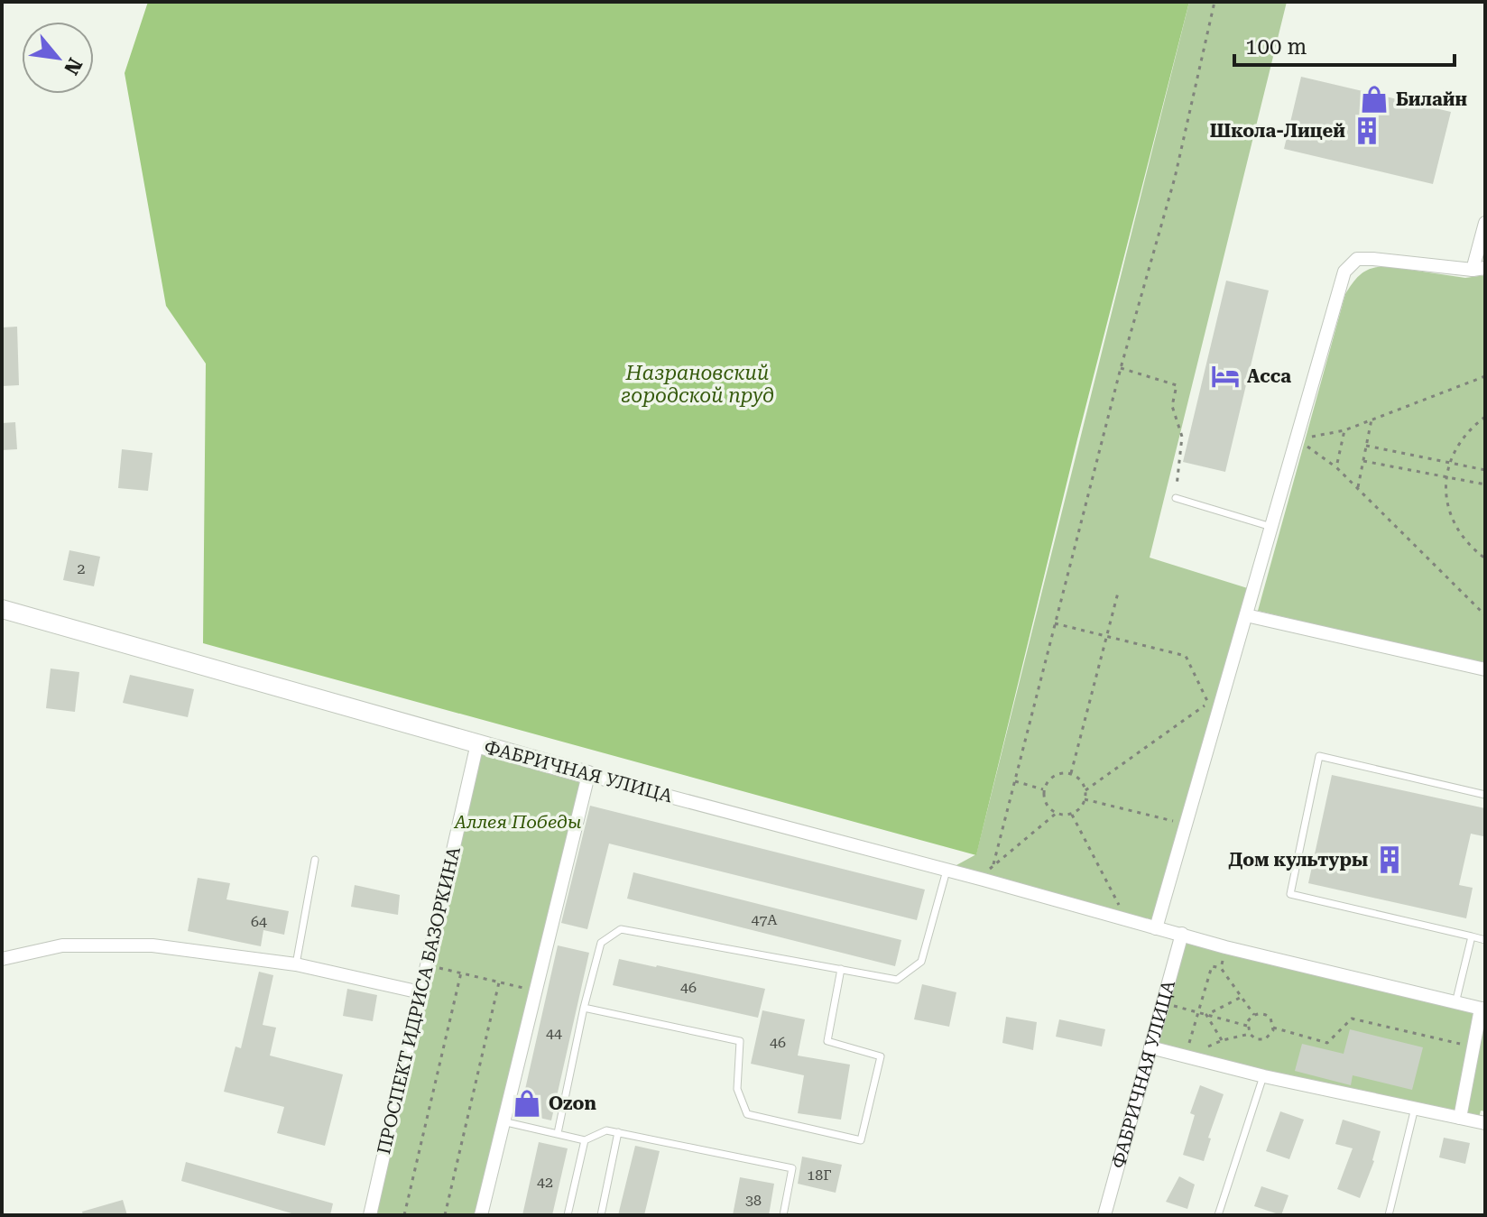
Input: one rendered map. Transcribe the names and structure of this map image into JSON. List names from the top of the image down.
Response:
{
  "streets": {
    "street": ["ФАБРИЧНАЯ УЛИЦА", "ПРОСПЕКТ ИДРИСА БАЗОРКИНА"]
  },
  "crossings": [
    ["ФАБРИЧНАЯ УЛИЦА", "ПРОСПЕКТ ИДРИСА БАЗОРКИНА"]
  ],
  "water": ["Назрановский городской пруд"],
  "parks": ["Аллея Победы"],
  "places": {
    "shop": ["Билайн", "Ozon"],
    "building": ["Школа-Лицей", "Дом культуры"],
    "hotel": ["Асса"]
  },
  "house_numbers": [
    "2",
    "47А",
    "64",
    "46",
    "44",
    "46",
    "18Г",
    "42",
    "38"
  ],
  "scale_bar": "100 m",
  "north": "bottom right"
}
